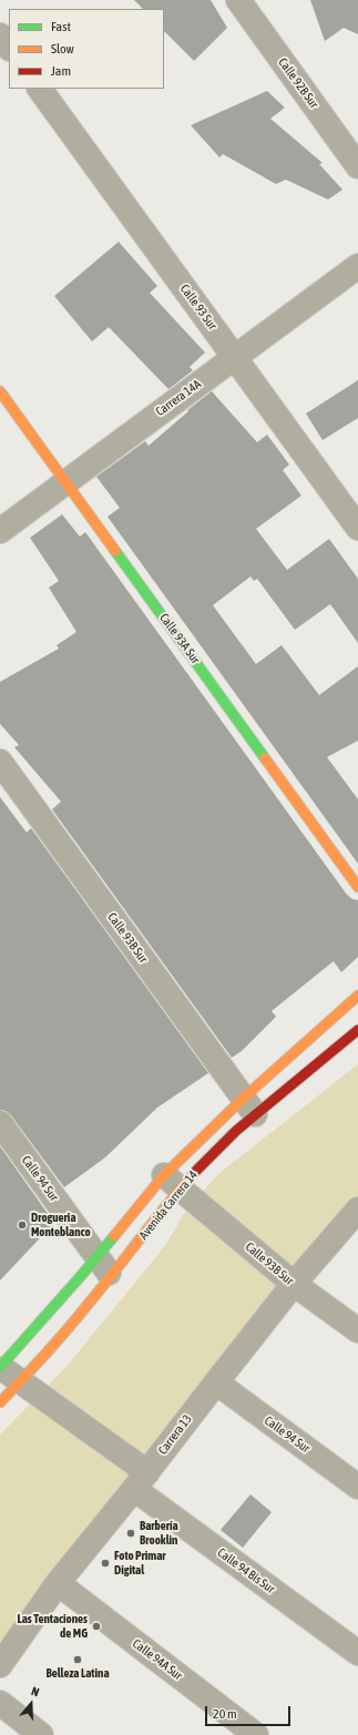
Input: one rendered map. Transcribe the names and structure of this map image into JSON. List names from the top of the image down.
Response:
{
  "streets": {
    "main road": ["Calle 93A Sur", "Avenida Carrera 14"],
    "street": [
      "Calle 92B Sur",
      "Calle 93 Sur",
      "Carrera 14A",
      "Calle 93B Sur",
      "Calle 94 Sur",
      "Carrera 13",
      "Calle 94 Bis Sur",
      "Calle 94A Sur"
    ]
  },
  "crossings": [
    ["Calle 93 Sur", "Carrera 14A"],
    ["Carrera 14A", "Calle 93A Sur"],
    ["Calle 93B Sur", "Avenida Carrera 14"],
    ["Calle 93B Sur", "Carrera 13"],
    ["Calle 94 Sur", "Avenida Carrera 14"],
    ["Calle 94 Sur", "Carrera 13"],
    ["Avenida Carrera 14", "Calle 94 Bis Sur"],
    ["Carrera 13", "Calle 94 Bis Sur"],
    ["Carrera 13", "Calle 94A Sur"]
  ],
  "places": [
    "Drogueria Monteblanco",
    "Barbería Brooklin",
    "Foto Primar Digital",
    "Las Tentaciones de MG",
    "Belleza Latina"
  ],
  "legend": ["Fast", "Slow", "Jam"],
  "scale_bar": "20 m",
  "north": "top"
}
